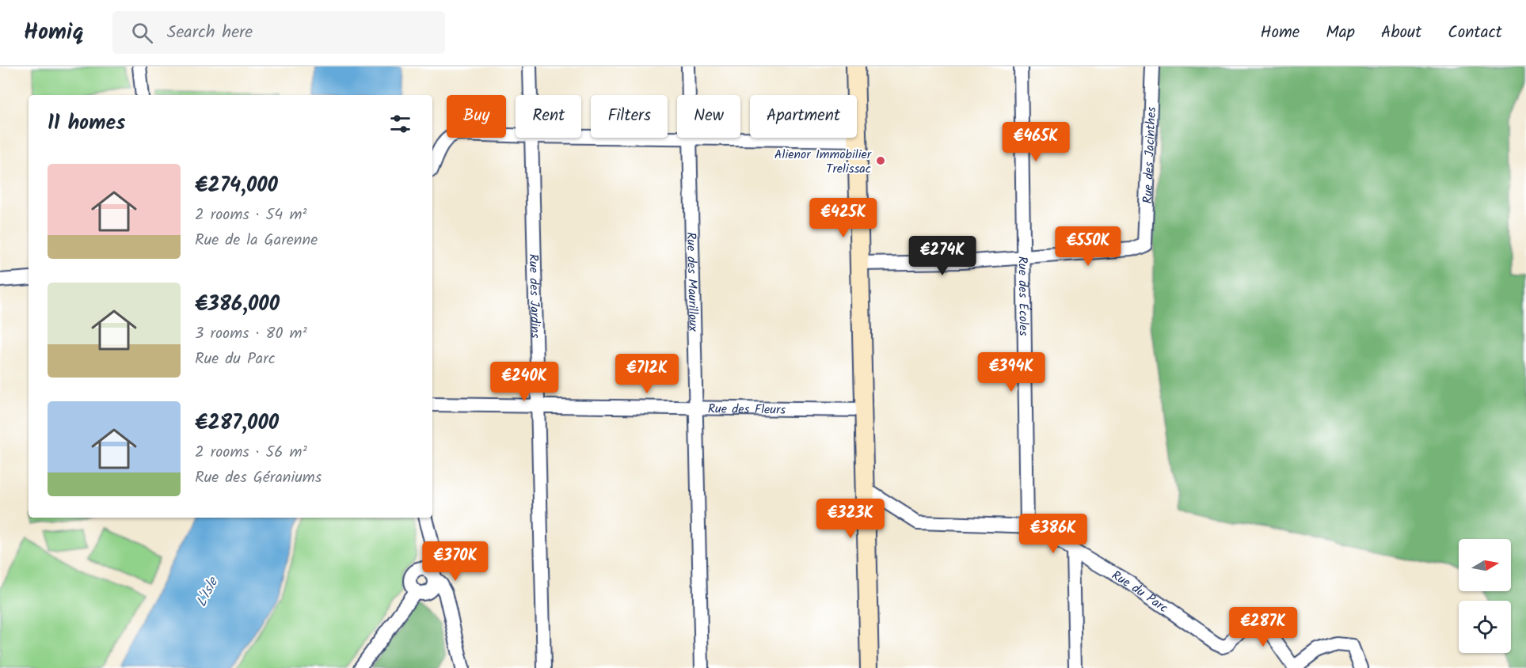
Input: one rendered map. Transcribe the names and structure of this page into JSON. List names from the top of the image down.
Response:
{
  "streets": {
    "street": [
      "Rue des Jacinthes",
      "Rue des Maurilloux",
      "Rue des Jardins",
      "Rue des Écoles",
      "Rue des Fleurs",
      "Rue du Parc"
    ]
  },
  "crossings": [
    ["Rue des Jacinthes", "Rue des Écoles"],
    ["Rue des Maurilloux", "Rue des Fleurs"],
    ["Rue des Jardins", "Rue des Fleurs"],
    ["Rue des Écoles", "Rue du Parc"]
  ],
  "water": ["L'Isle"],
  "places": ["Alienor Immobilier Trelissac"],
  "north": "right",
  "page": {
    "header": "Homiq",
    "search": "Search here",
    "nav": [
      "Home",
      "Map",
      "About",
      "Contact"
    ],
    "chip": [
      "Buy",
      "Rent",
      "Filters",
      "New",
      "Apartment"
    ],
    "heading": "11 homes",
    "price": [
      "€465K",
      "€425K",
      "€550K",
      "€274K",
      "€394K",
      "€712K",
      "€240K",
      "€323K",
      "€386K",
      "€370K",
      "€287K"
    ],
    "list": [
      {
        "name": "€274,000",
        "note": "2 rooms · 54 m² · Rue de la Garenne"
      },
      {
        "name": "€386,000",
        "note": "3 rooms · 80 m² · Rue du Parc"
      },
      {
        "name": "€287,000",
        "note": "2 rooms · 56 m² · Rue des Géraniums"
      }
    ]
  }
}
